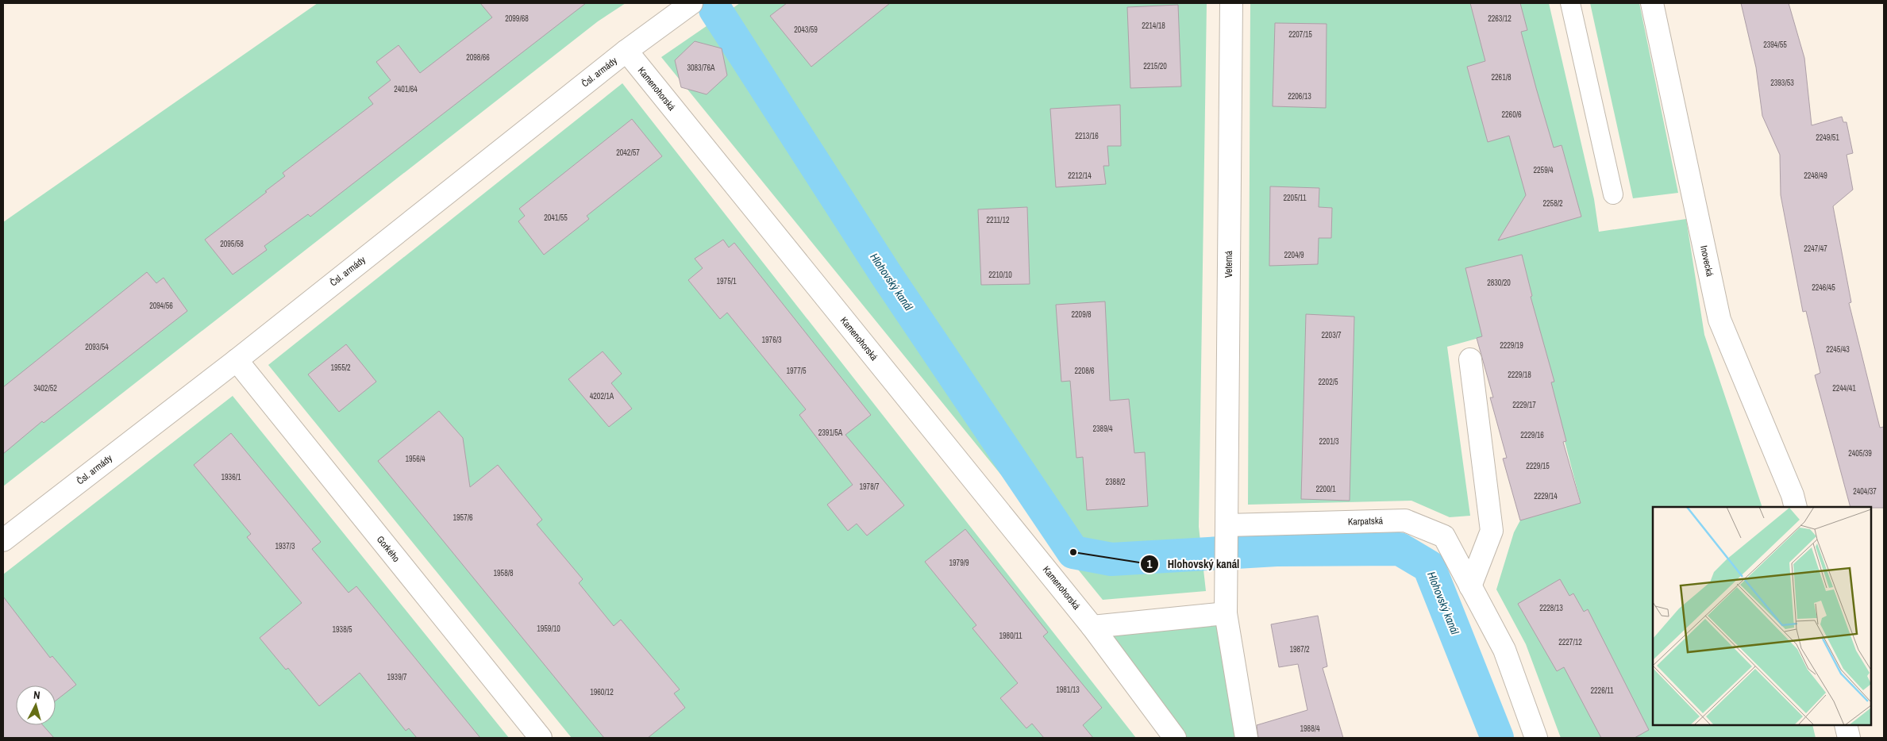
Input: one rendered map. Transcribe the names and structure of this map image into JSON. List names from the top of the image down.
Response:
{
  "streets": {
    "street": [
      "Čsl. armády",
      "Kamenohorská",
      "Inovecká",
      "Veterná",
      "Karpatská",
      "Gorkého"
    ]
  },
  "crossings": [
    ["Čsl. armády", "Kamenohorská"],
    ["Čsl. armády", "Gorkého"],
    ["Veterná", "Karpatská"]
  ],
  "water": ["Hlohovský kanál"],
  "places": ["Hlohovský kanál"],
  "house_numbers": [
    "2099/68",
    "2263/12",
    "2214/18",
    "2043/59",
    "2207/15",
    "2394/55",
    "2098/66",
    "2215/20",
    "3083/76A",
    "2261/8",
    "2393/53",
    "2401/64",
    "2206/13",
    "2260/6",
    "2213/16",
    "2249/51",
    "2042/57",
    "2259/4",
    "2212/14",
    "2248/49",
    "2205/11",
    "2258/2",
    "2041/55",
    "2211/12",
    "2095/58",
    "2247/47",
    "2204/9",
    "2210/10",
    "1975/1",
    "2830/20",
    "2246/45",
    "2094/56",
    "2209/8",
    "2203/7",
    "1976/3",
    "2229/19",
    "2093/54",
    "2245/43",
    "1955/2",
    "1977/5",
    "2208/6",
    "2229/18",
    "2202/5",
    "3402/52",
    "2244/41",
    "4202/1A",
    "2229/17",
    "2389/4",
    "2391/5A",
    "2229/16",
    "2201/3",
    "2405/39",
    "1956/4",
    "2229/15",
    "1936/1",
    "2388/2",
    "1978/7",
    "2200/1",
    "2404/37",
    "2229/14",
    "1957/6",
    "1937/3",
    "1979/9",
    "1958/8",
    "2228/13",
    "1959/10",
    "1938/5",
    "1980/11",
    "2227/12",
    "1987/2",
    "1939/7",
    "1981/13",
    "2226/11",
    "1960/12",
    "1988/4"
  ],
  "north": "top"
}
